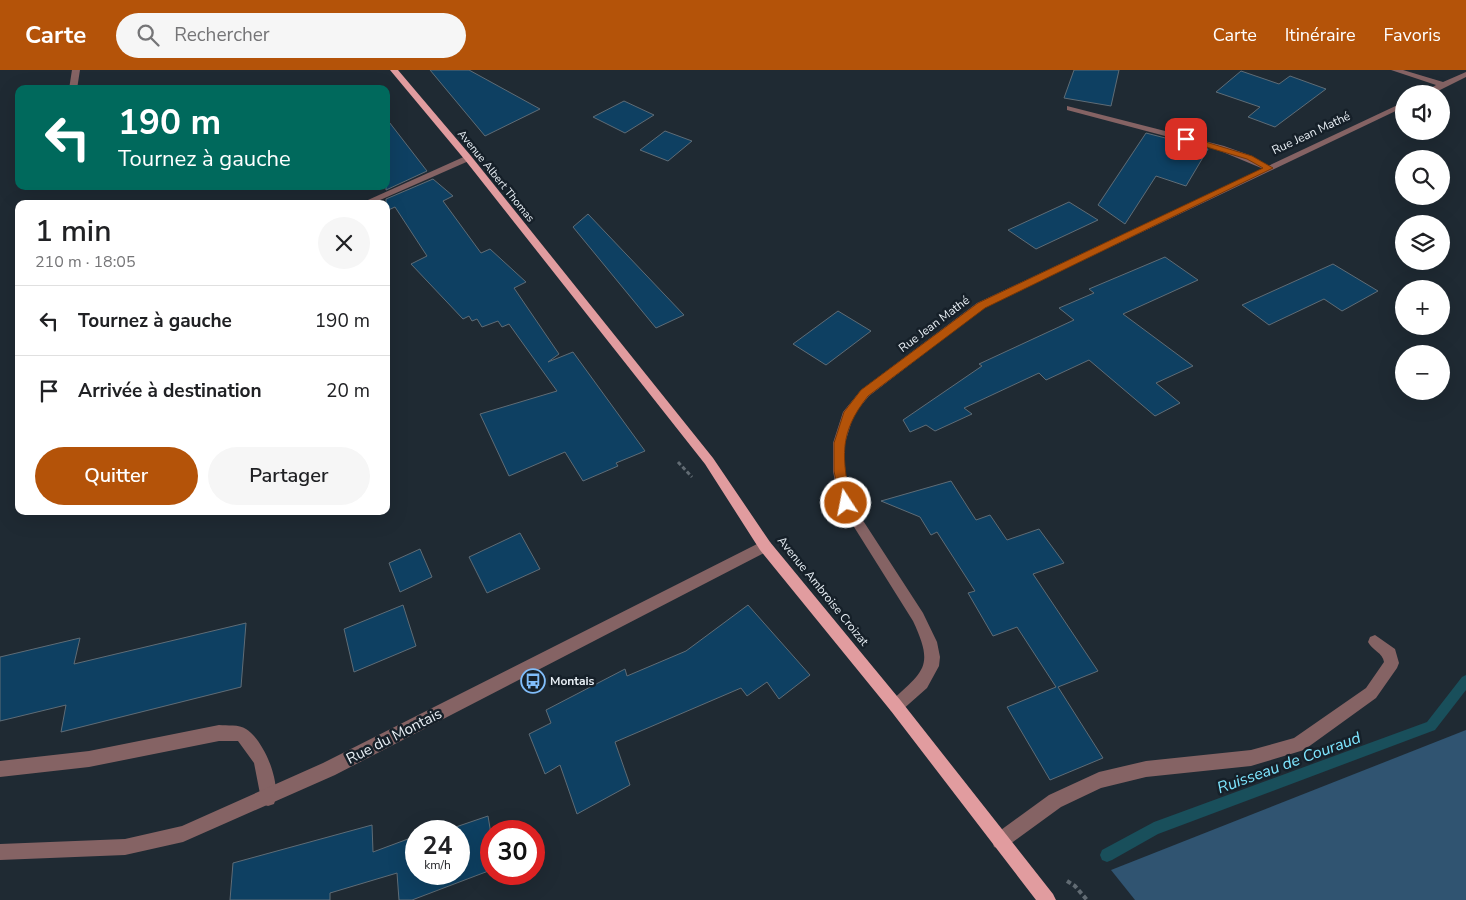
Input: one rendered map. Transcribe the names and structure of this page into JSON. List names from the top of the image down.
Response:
{
  "streets": {
    "main road": ["Avenue Albert Thomas", "Avenue Ambroise Croizat"],
    "street": ["Rue Jean Mathé", "Rue du Montais"]
  },
  "crossings": [
    ["Rue Jean Mathé", "Avenue Ambroise Croizat"],
    ["Avenue Albert Thomas", "Avenue Ambroise Croizat"],
    ["Avenue Ambroise Croizat", "Rue du Montais"]
  ],
  "water": ["Ruisseau de Couraud"],
  "places": {
    "bus stop": ["Montais"]
  },
  "page": {
    "header": "Carte",
    "search": "Rechercher",
    "nav": ["Carte", "Itinéraire", "Favoris"],
    "map_buttons": ["+", "−"],
    "turn": ["190 m", "Tournez à gauche"],
    "heading": ["1 min", "210 m · 18:05"],
    "list": [
      {
        "name": "Tournez à gauche",
        "value": "190 m"
      },
      {
        "name": "Arrivée à destination",
        "value": "20 m"
      }
    ],
    "buttons": ["Quitter", "Partager"],
    "speed": "24 km/h",
    "limit": "30"
  }
}
